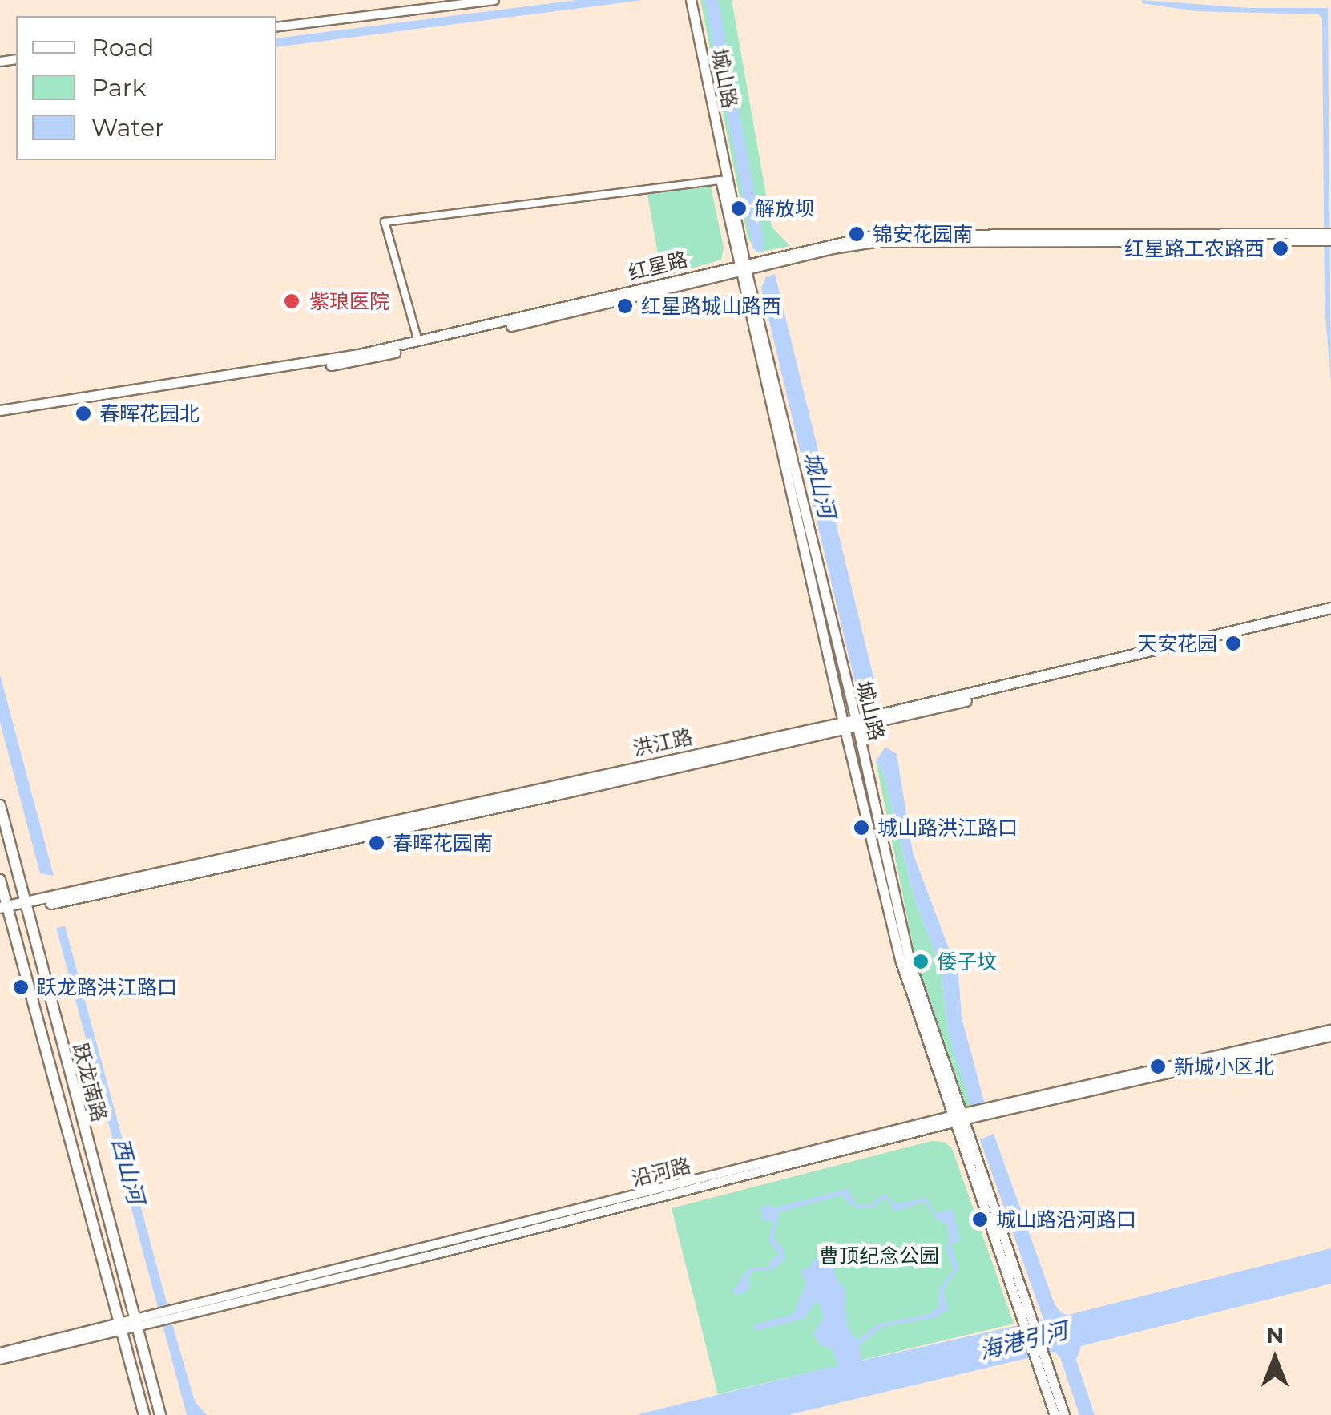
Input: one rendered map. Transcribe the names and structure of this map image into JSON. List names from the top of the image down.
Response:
{
  "streets": {
    "main road": [
      "城山路",
      "红星路",
      "洪江路",
      "跃龙南路"
    ],
    "street": ["沿河路"]
  },
  "crossings": [
    ["城山路", "红星路"],
    ["城山路", "洪江路"],
    ["城山路", "沿河路"],
    ["洪江路", "跃龙南路"],
    ["跃龙南路", "沿河路"]
  ],
  "water": ["城山河", "西山河", "海港引河"],
  "parks": ["曹顶纪念公园"],
  "places": [
    "解放坝",
    "锦安花园南",
    "红星路工农路西",
    "紫琅医院",
    "红星路城山路西",
    "春晖花园北",
    "天安花园",
    "城山路洪江路口",
    "春晖花园南",
    "倭子坟",
    "跃龙路洪江路口",
    "新城小区北",
    "城山路沿河路口"
  ],
  "legend": ["Road", "Park", "Water"],
  "north": "top"
}
